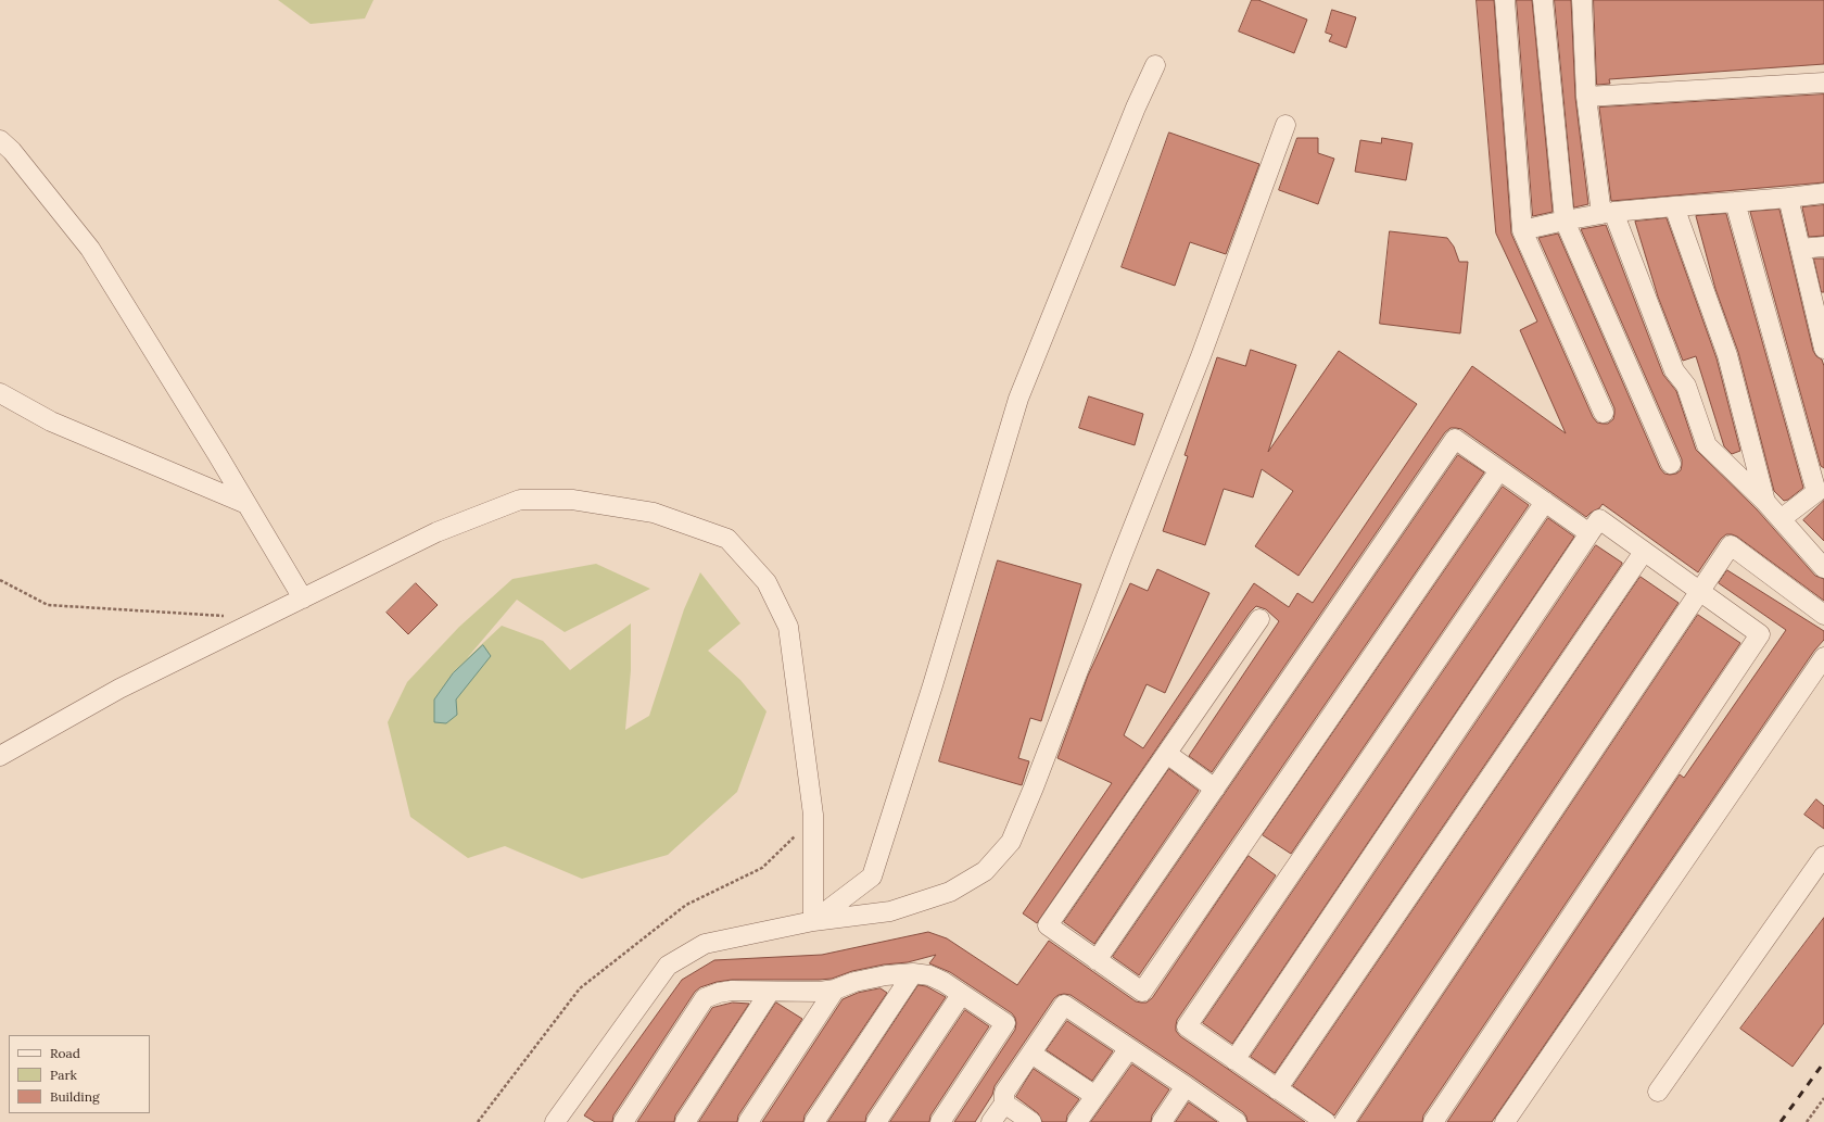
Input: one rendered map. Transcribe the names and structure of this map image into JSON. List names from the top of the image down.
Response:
{
  "legend": ["Road", "Park", "Building"]
}
